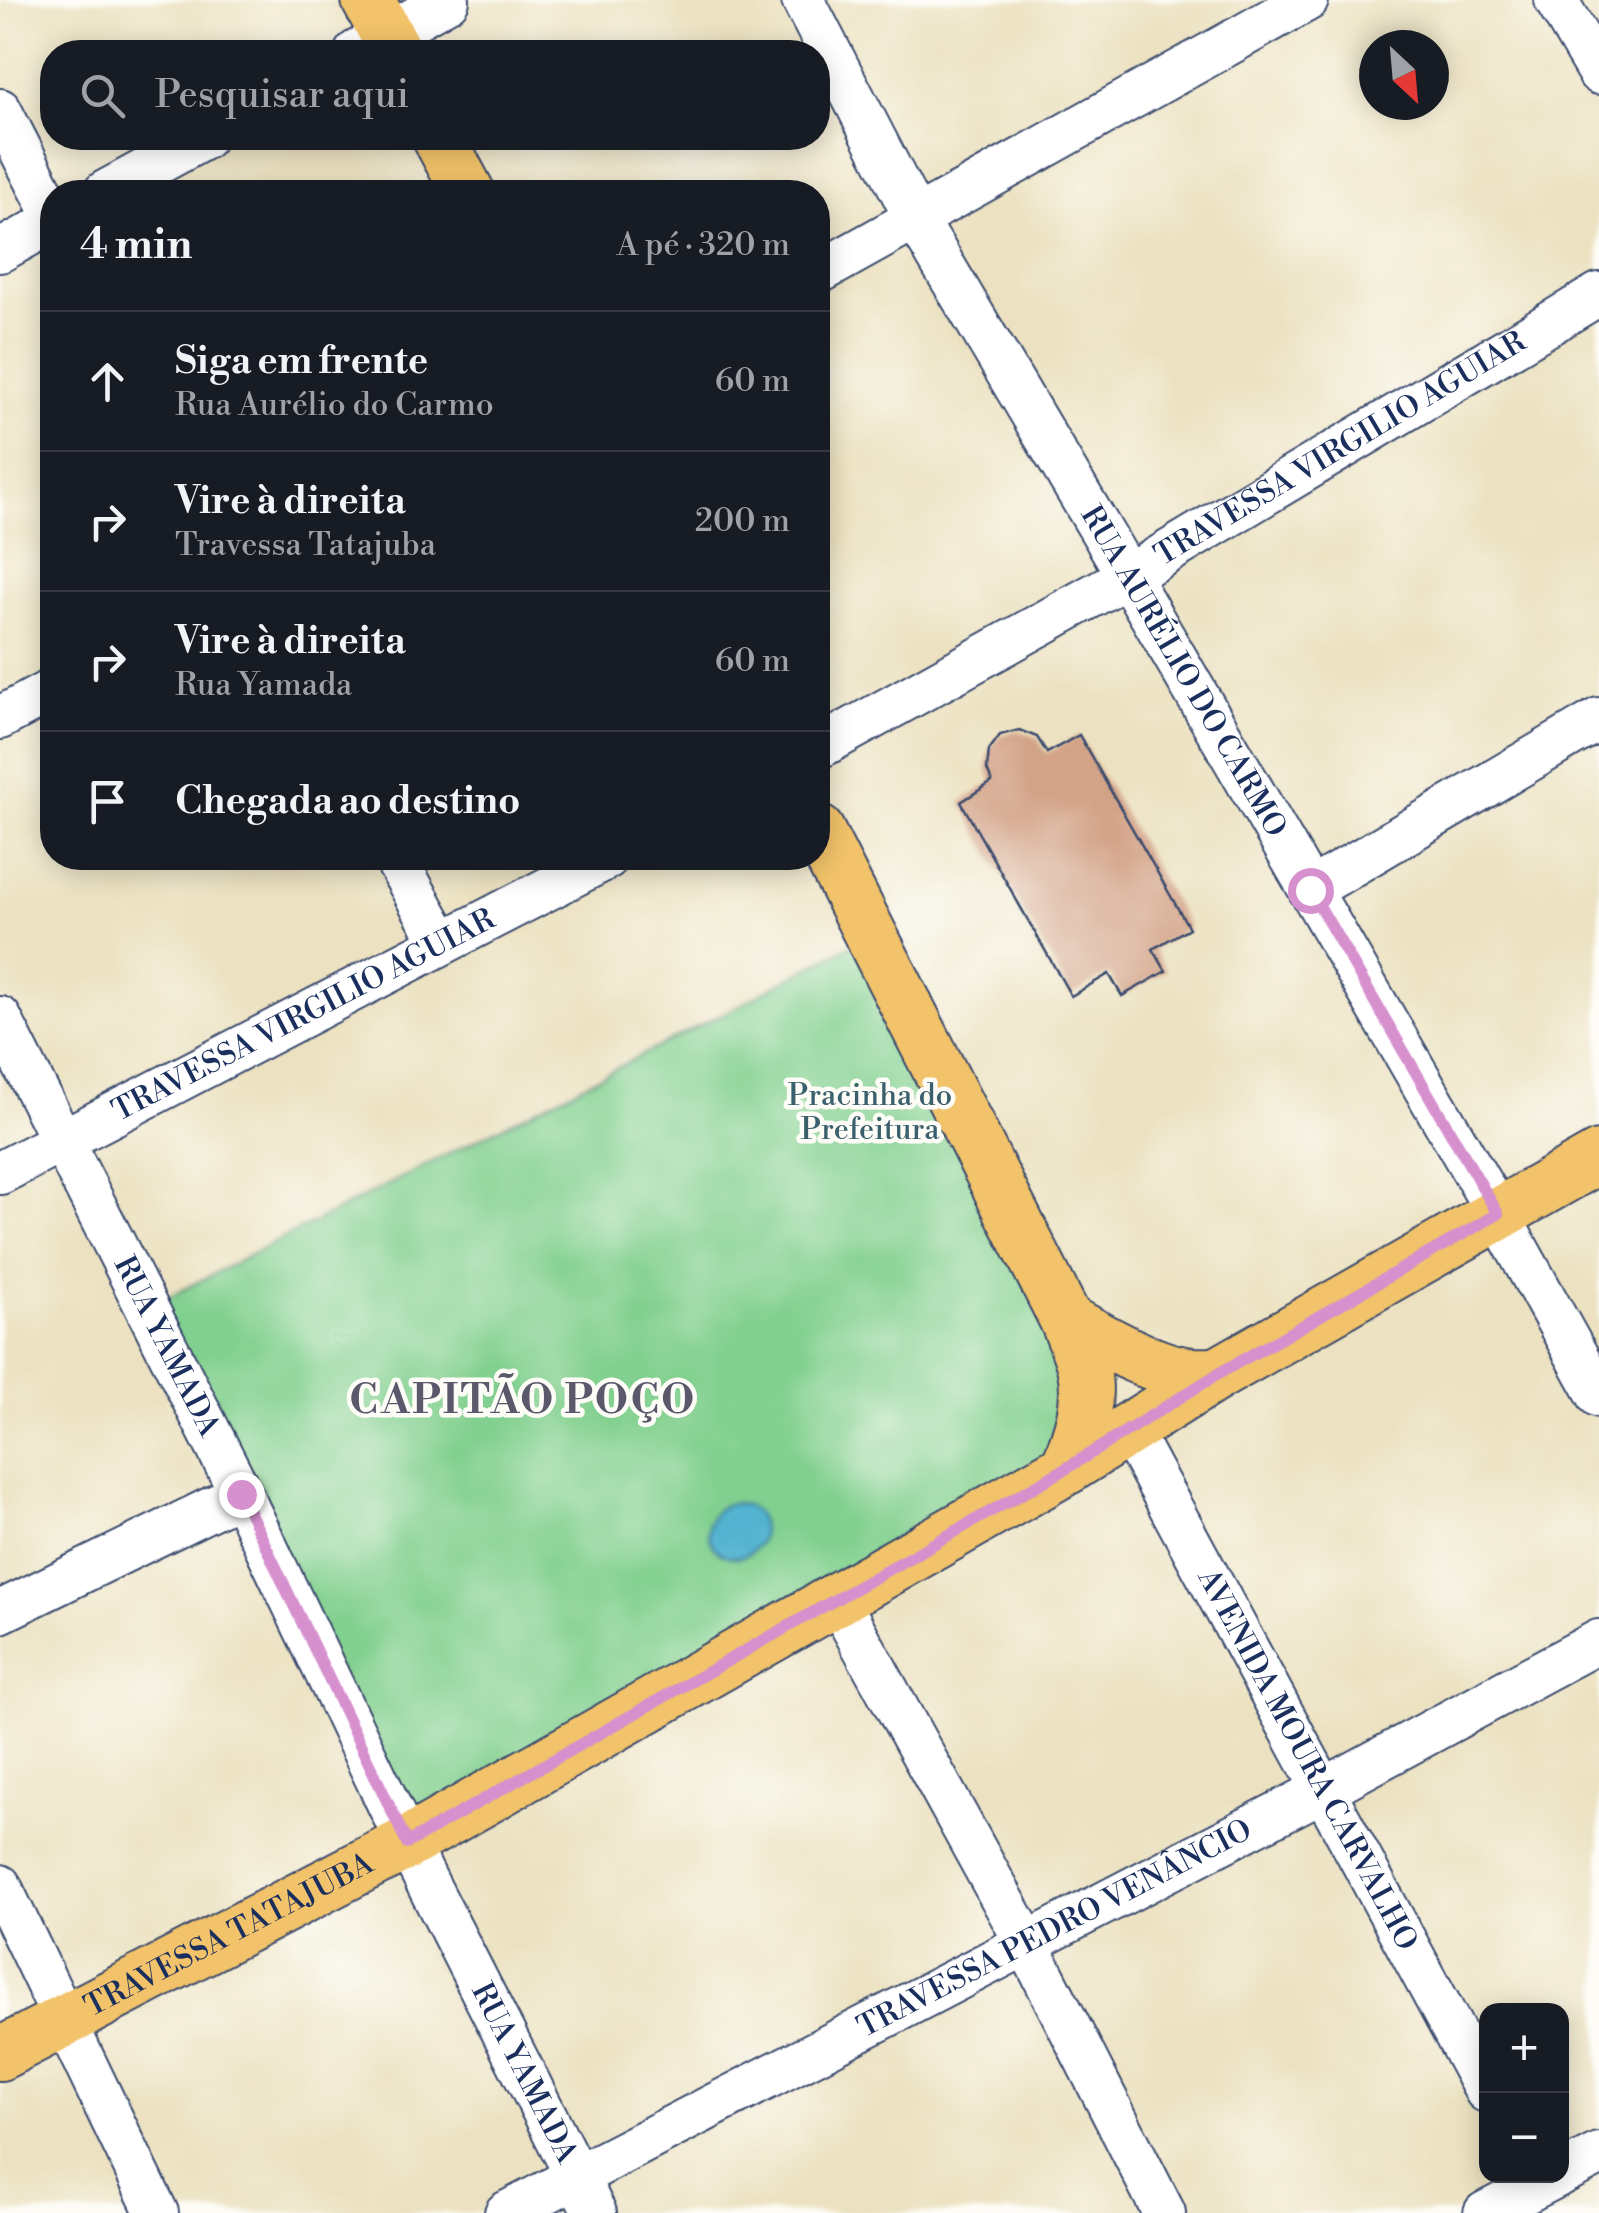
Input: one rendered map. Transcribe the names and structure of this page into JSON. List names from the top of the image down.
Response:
{
  "streets": {
    "main road": ["TRAVESSA TATAJUBA"],
    "street": [
      "TRAVESSA VIRGILIO AGUIAR",
      "RUA AURÉLIO DO CARMO",
      "RUA YAMADA",
      "AVENIDA MOURA CARVALHO",
      "TRAVESSA PEDRO VENÂNCIO"
    ]
  },
  "crossings": [
    ["TRAVESSA VIRGILIO AGUIAR", "RUA AURÉLIO DO CARMO"],
    ["TRAVESSA VIRGILIO AGUIAR", "RUA YAMADA"],
    ["RUA AURÉLIO DO CARMO", "TRAVESSA TATAJUBA"],
    ["RUA YAMADA", "TRAVESSA PEDRO VENÂNCIO"],
    ["RUA YAMADA", "TRAVESSA TATAJUBA"],
    ["AVENIDA MOURA CARVALHO", "TRAVESSA PEDRO VENÂNCIO"],
    ["AVENIDA MOURA CARVALHO", "TRAVESSA TATAJUBA"]
  ],
  "districts": ["CAPITÃO POÇO"],
  "parks": ["Pracinha do Prefeitura"],
  "north": "bottom right",
  "page": {
    "search": "Pesquisar aqui",
    "heading": ["4 min", "A pé · 320 m"],
    "list": [
      ["Siga em frente", "Rua Aurélio do Carmo", "60 m"],
      ["Vire à direita", "Travessa Tatajuba", "200 m"],
      ["Vire à direita", "Rua Yamada", "60 m"],
      "Chegada ao destino"
    ],
    "map_buttons": ["+", "−"]
  }
}
